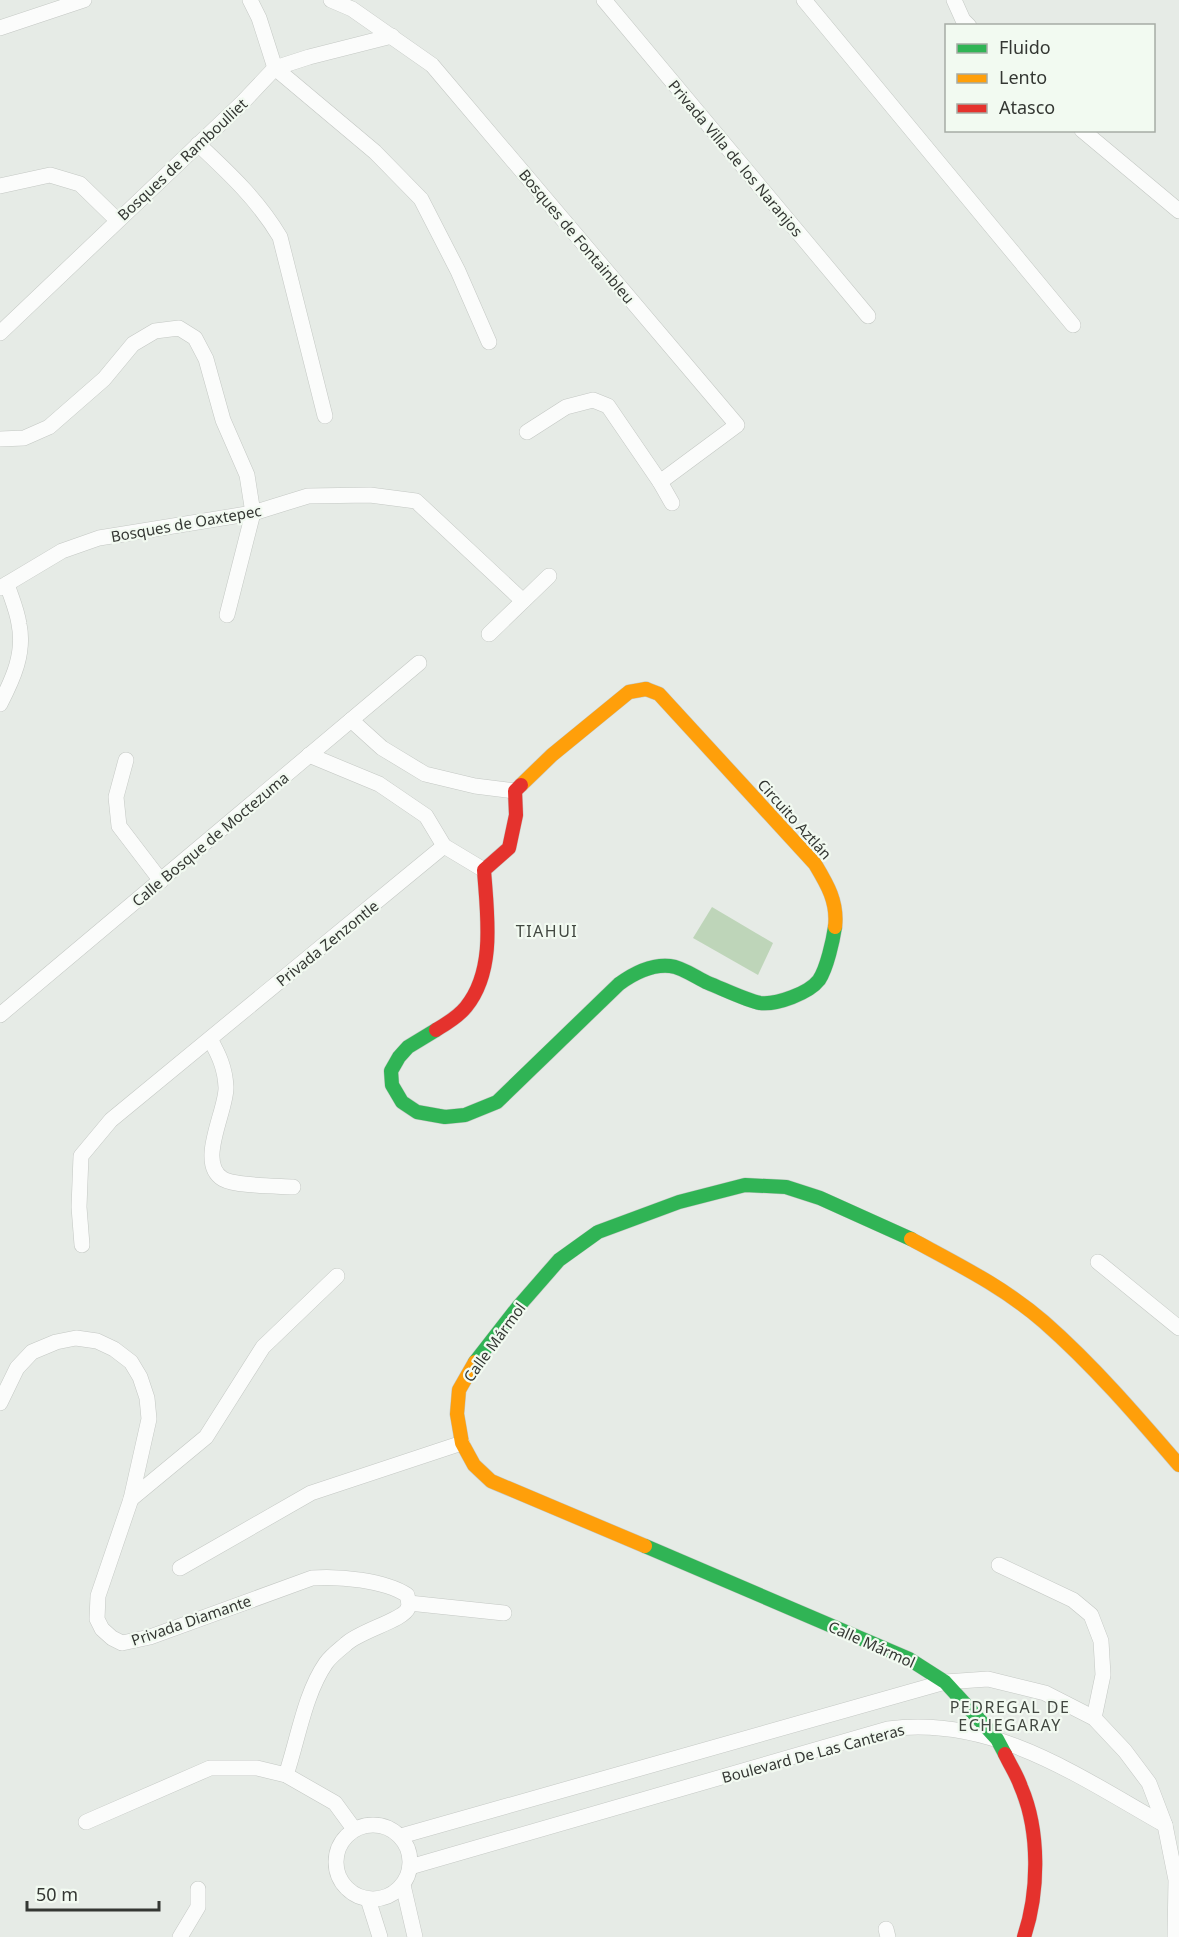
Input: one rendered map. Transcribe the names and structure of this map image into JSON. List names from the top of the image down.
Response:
{
  "streets": {
    "street": [
      "Privada Villa de los Naranjos",
      "Bosques de Ramboulliet",
      "Bosques de Fontainbleu",
      "Bosques de Oaxtepec",
      "Circuito Aztlán",
      "Calle Bosque de Moctezuma",
      "Privada Zenzontle",
      "Calle Mármol",
      "Privada Diamante",
      "Boulevard De Las Canteras"
    ]
  },
  "crossings": [
    ["Bosques de Ramboulliet", "Bosques de Fontainbleu"],
    ["Calle Mármol", "Boulevard De Las Canteras"]
  ],
  "districts": ["TIAHUI", "PEDREGAL DE ECHEGARAY"],
  "legend": ["Fluido", "Lento", "Atasco"],
  "scale_bar": "50 m"
}
